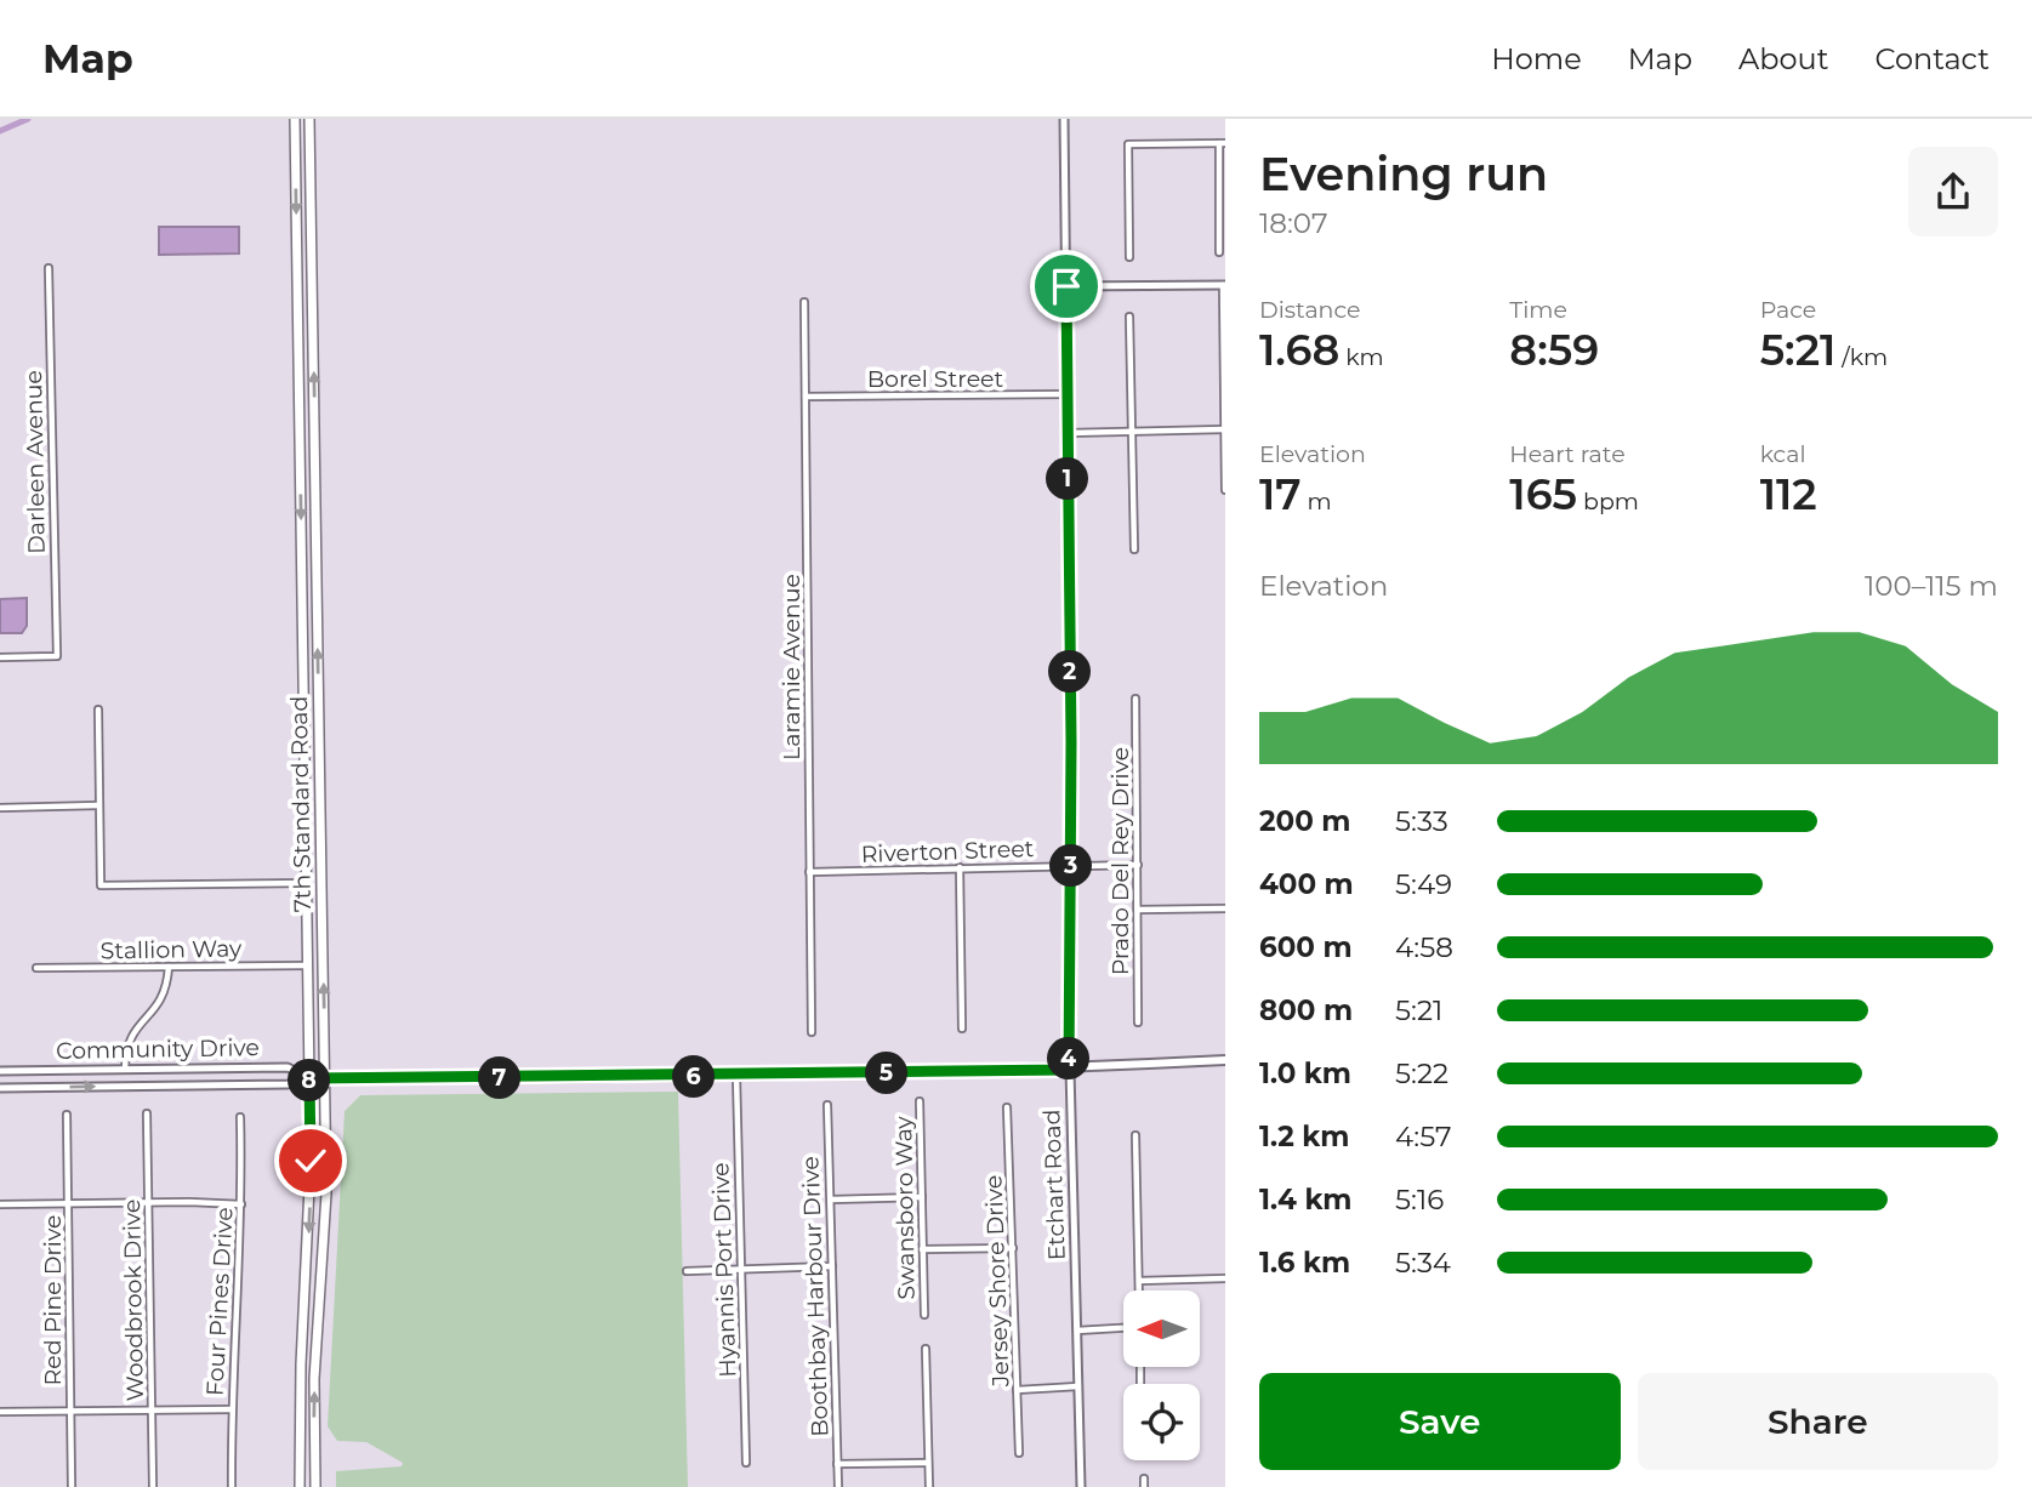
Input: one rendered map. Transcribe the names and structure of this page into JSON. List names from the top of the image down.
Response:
{
  "streets": {
    "main road": ["7th Standard Road"],
    "street": [
      "Borel Street",
      "Darleen Avenue",
      "Laramie Avenue",
      "Riverton Street",
      "Prado Del Rey Drive",
      "Stallion Way",
      "Community Drive",
      "Etchart Road",
      "Swansboro Way",
      "Hyannis Port Drive",
      "Jersey Shore Drive",
      "Boothbay Harbour Drive",
      "Red Pine Drive",
      "Woodbrook Drive",
      "Four Pines Drive"
    ]
  },
  "crossings": [
    ["Borel Street", "Laramie Avenue"],
    ["Borel Street", "Etchart Road"],
    ["Laramie Avenue", "Riverton Street"],
    ["7th Standard Road", "Stallion Way"],
    ["7th Standard Road", "Community Drive"],
    ["Riverton Street", "Prado Del Rey Drive"],
    ["Riverton Street", "Etchart Road"]
  ],
  "north": "left",
  "page": {
    "header": "Map",
    "nav": [
      "Home",
      "Map",
      "About",
      "Contact"
    ],
    "heading": ["Evening run", "18:07"],
    "stats": [
      ["Distance", "1.68 km"],
      ["Time", "8:59"],
      ["Pace", "5:21 /km"],
      ["Elevation", "17 m"],
      ["Heart rate", "165 bpm"],
      ["kcal", "112"]
    ],
    "pins": [
      "1",
      "2",
      "3",
      "4",
      "5",
      "6",
      "7",
      "8"
    ],
    "chart": ["Elevation", "100–115 m"],
    "list": [
      {
        "name": "200 m",
        "note": "5:33"
      },
      {
        "name": "400 m",
        "note": "5:49"
      },
      {
        "name": "600 m",
        "note": "4:58"
      },
      {
        "name": "800 m",
        "note": "5:21"
      },
      {
        "name": "1.0 km",
        "note": "5:22"
      },
      {
        "name": "1.2 km",
        "note": "4:57"
      },
      {
        "name": "1.4 km",
        "note": "5:16"
      },
      {
        "name": "1.6 km",
        "note": "5:34"
      }
    ],
    "buttons": ["Save", "Share"]
  }
}
